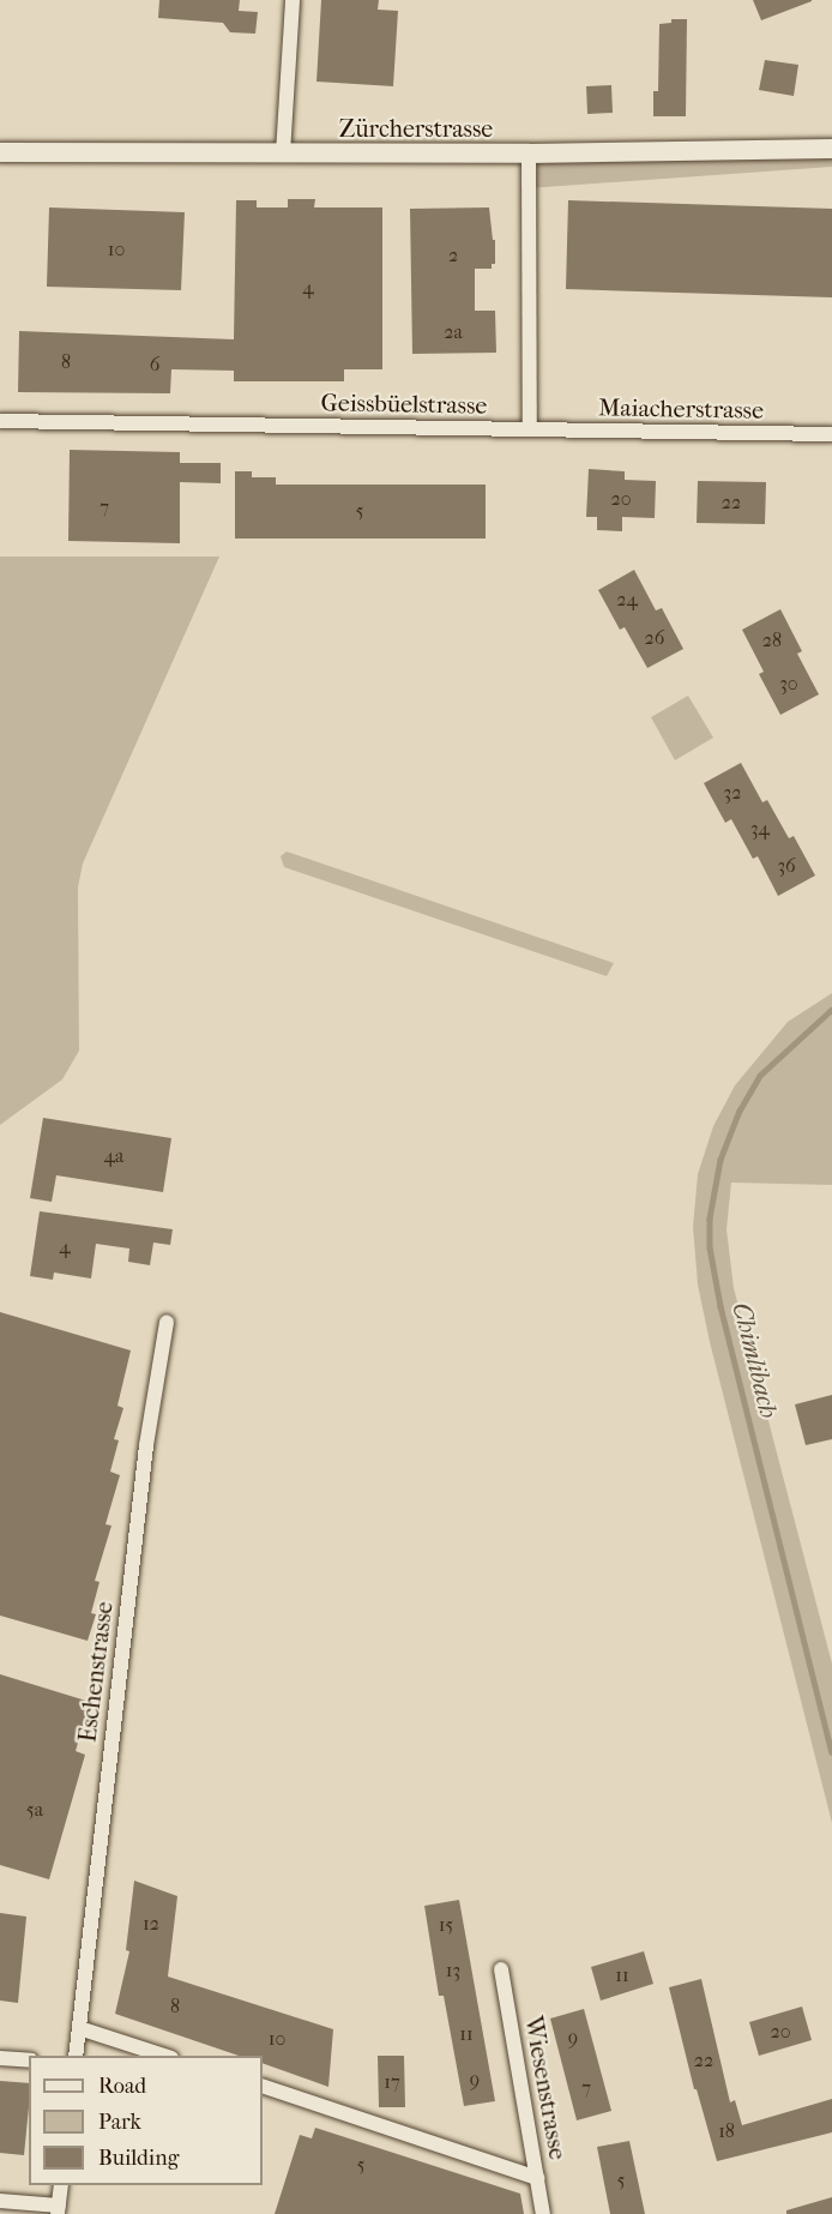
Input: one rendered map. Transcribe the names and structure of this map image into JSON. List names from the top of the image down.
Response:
{
  "streets": {
    "main road": ["Zürcherstrasse"],
    "street": [
      "Geissbüelstrasse",
      "Maiacherstrasse",
      "Eschenstrasse",
      "Wiesenstrasse"
    ]
  },
  "crossings": [
    ["Geissbüelstrasse", "Maiacherstrasse"]
  ],
  "water": ["Chimlibach"],
  "house_numbers": [
    "10",
    "2",
    "4",
    "2a",
    "8",
    "6",
    "20",
    "22",
    "7",
    "5",
    "24",
    "26",
    "28",
    "30",
    "32",
    "34",
    "36",
    "4a",
    "4",
    "5a",
    "12",
    "15",
    "13",
    "11",
    "8",
    "20",
    "11",
    "9",
    "10",
    "22",
    "9",
    "17",
    "7",
    "18",
    "5",
    "5"
  ],
  "legend": ["Road", "Park", "Building"]
}
